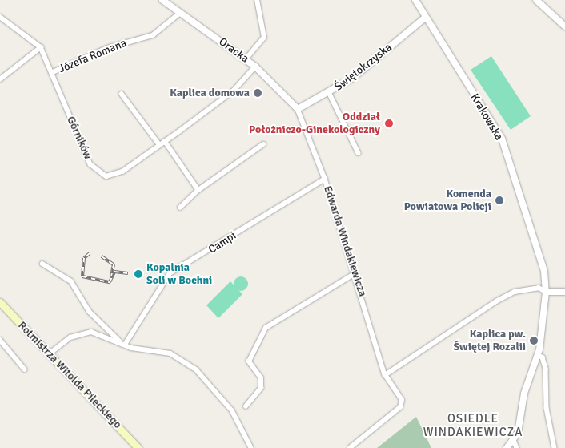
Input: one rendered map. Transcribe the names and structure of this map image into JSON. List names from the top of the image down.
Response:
{
  "streets": {
    "main road": ["Rotmistrza Witolda Pileckiego"],
    "street": [
      "Oracka",
      "Józefa Romana",
      "Świętokrzyska",
      "Krakowska",
      "Górników",
      "Edwarda Windakiewicza",
      "Campi"
    ]
  },
  "crossings": [
    ["Oracka", "Józefa Romana"],
    ["Oracka", "Świętokrzyska"],
    ["Oracka", "Górników"],
    ["Oracka", "Edwarda Windakiewicza"],
    ["Józefa Romana", "Górników"],
    ["Świętokrzyska", "Krakowska"],
    ["Świętokrzyska", "Edwarda Windakiewicza"],
    ["Edwarda Windakiewicza", "Campi"]
  ],
  "districts": ["OSIEDLE WINDAKIEWICZA"],
  "places": [
    "Kaplica domowa",
    "Oddział Położniczo-Ginekologiczny",
    "Komenda Powiatowa Policji",
    "Kopalnia Soli w Bochni",
    "Kaplica pw. Świętej Rozalii"
  ]
}
